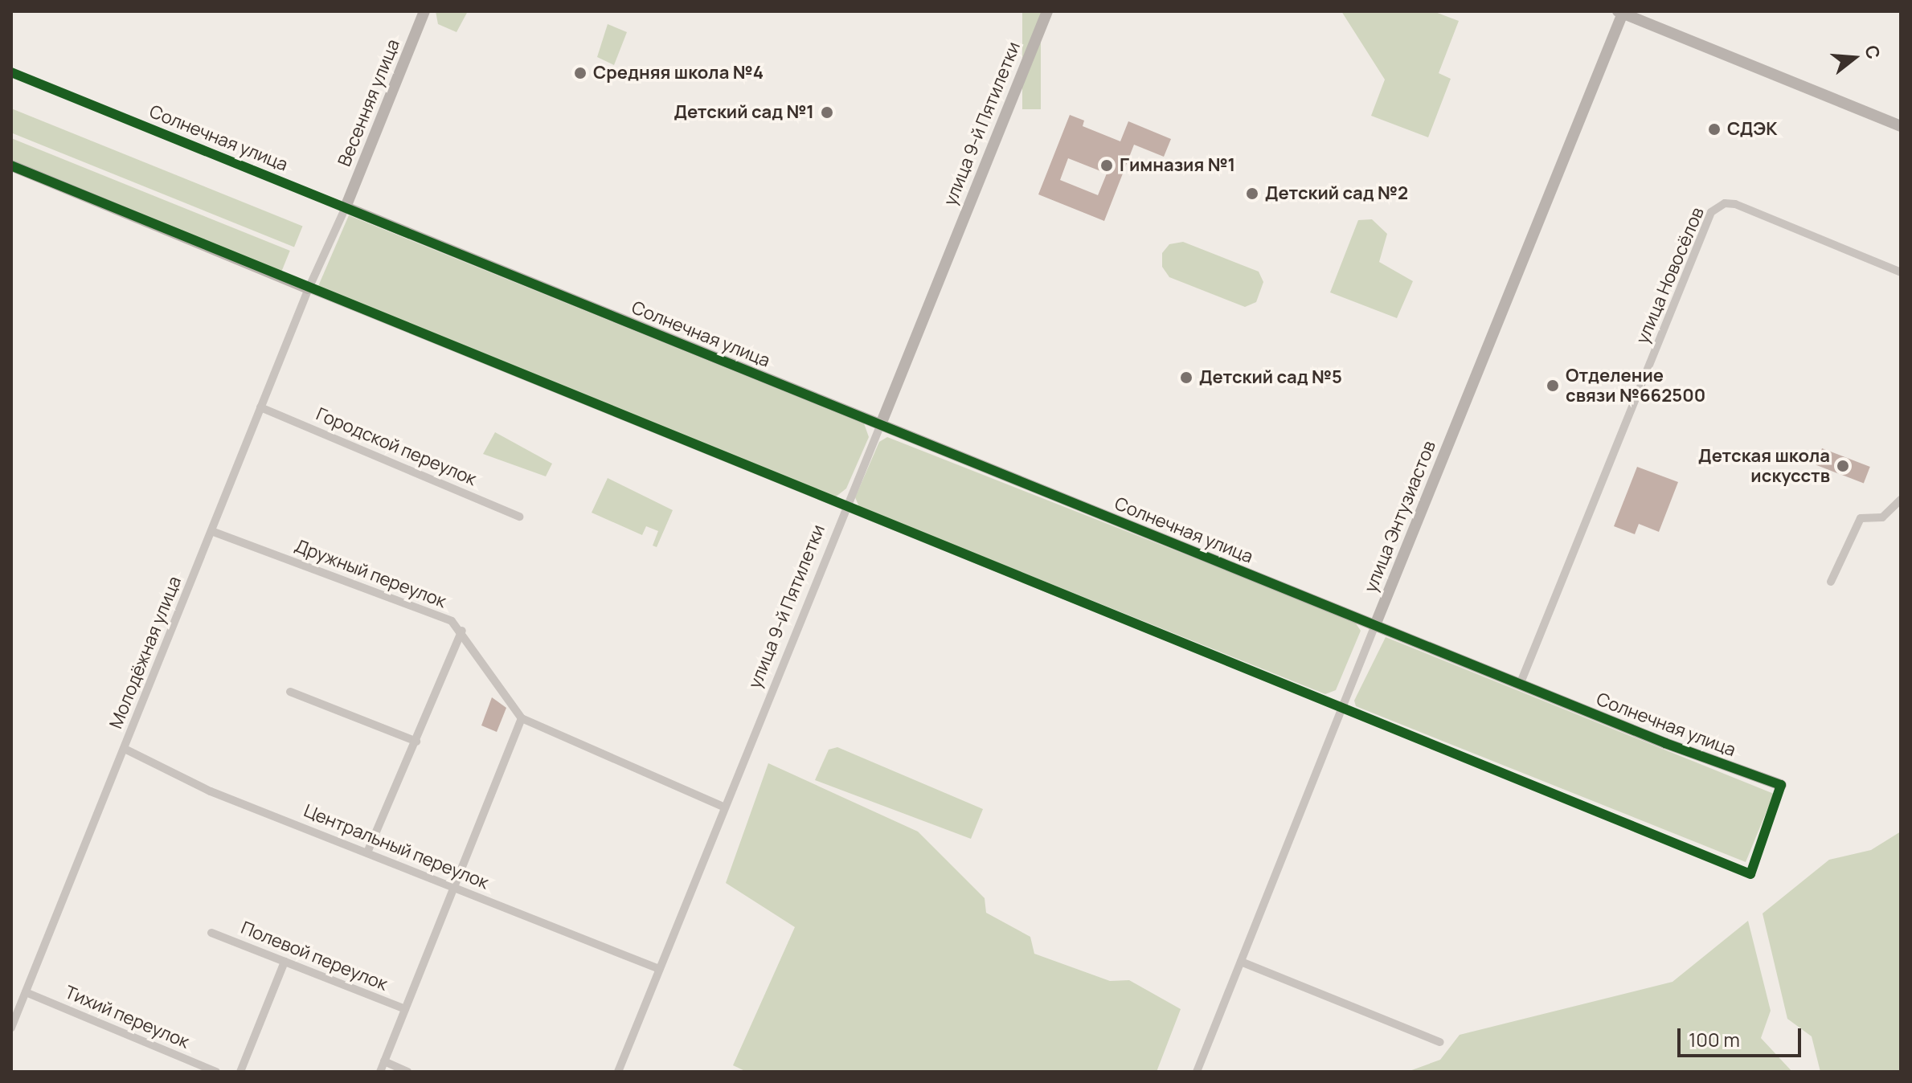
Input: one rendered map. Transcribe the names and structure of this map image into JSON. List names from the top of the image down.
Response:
{
  "streets": {
    "street": [
      "Весенняя улица",
      "улица 9-й Пятилетки",
      "Солнечная улица",
      "улица Новосёлов",
      "Городской переулок",
      "улица Энтузиастов",
      "Дружный переулок",
      "Молодёжная улица",
      "Центральный переулок",
      "Полевой переулок",
      "Тихий переулок"
    ]
  },
  "crossings": [
    ["Весенняя улица", "Солнечная улица"],
    ["Весенняя улица", "Молодёжная улица"],
    ["улица 9-й Пятилетки", "Солнечная улица"],
    ["улица 9-й Пятилетки", "Центральный переулок"],
    ["Солнечная улица", "улица Новосёлов"],
    ["Солнечная улица", "улица Энтузиастов"],
    ["Солнечная улица", "Молодёжная улица"],
    ["Городской переулок", "Молодёжная улица"],
    ["Дружный переулок", "Молодёжная улица"],
    ["Молодёжная улица", "Центральный переулок"],
    ["Молодёжная улица", "Тихий переулок"]
  ],
  "places": [
    "Средняя школа №4",
    "Детский сад №1",
    "СДЭК",
    "Гимназия №1",
    "Детский сад №2",
    "Детский сад №5",
    "Отделение связи №662500",
    "Детская школа искусств"
  ],
  "scale_bar": "100 m",
  "north": "right"
}
